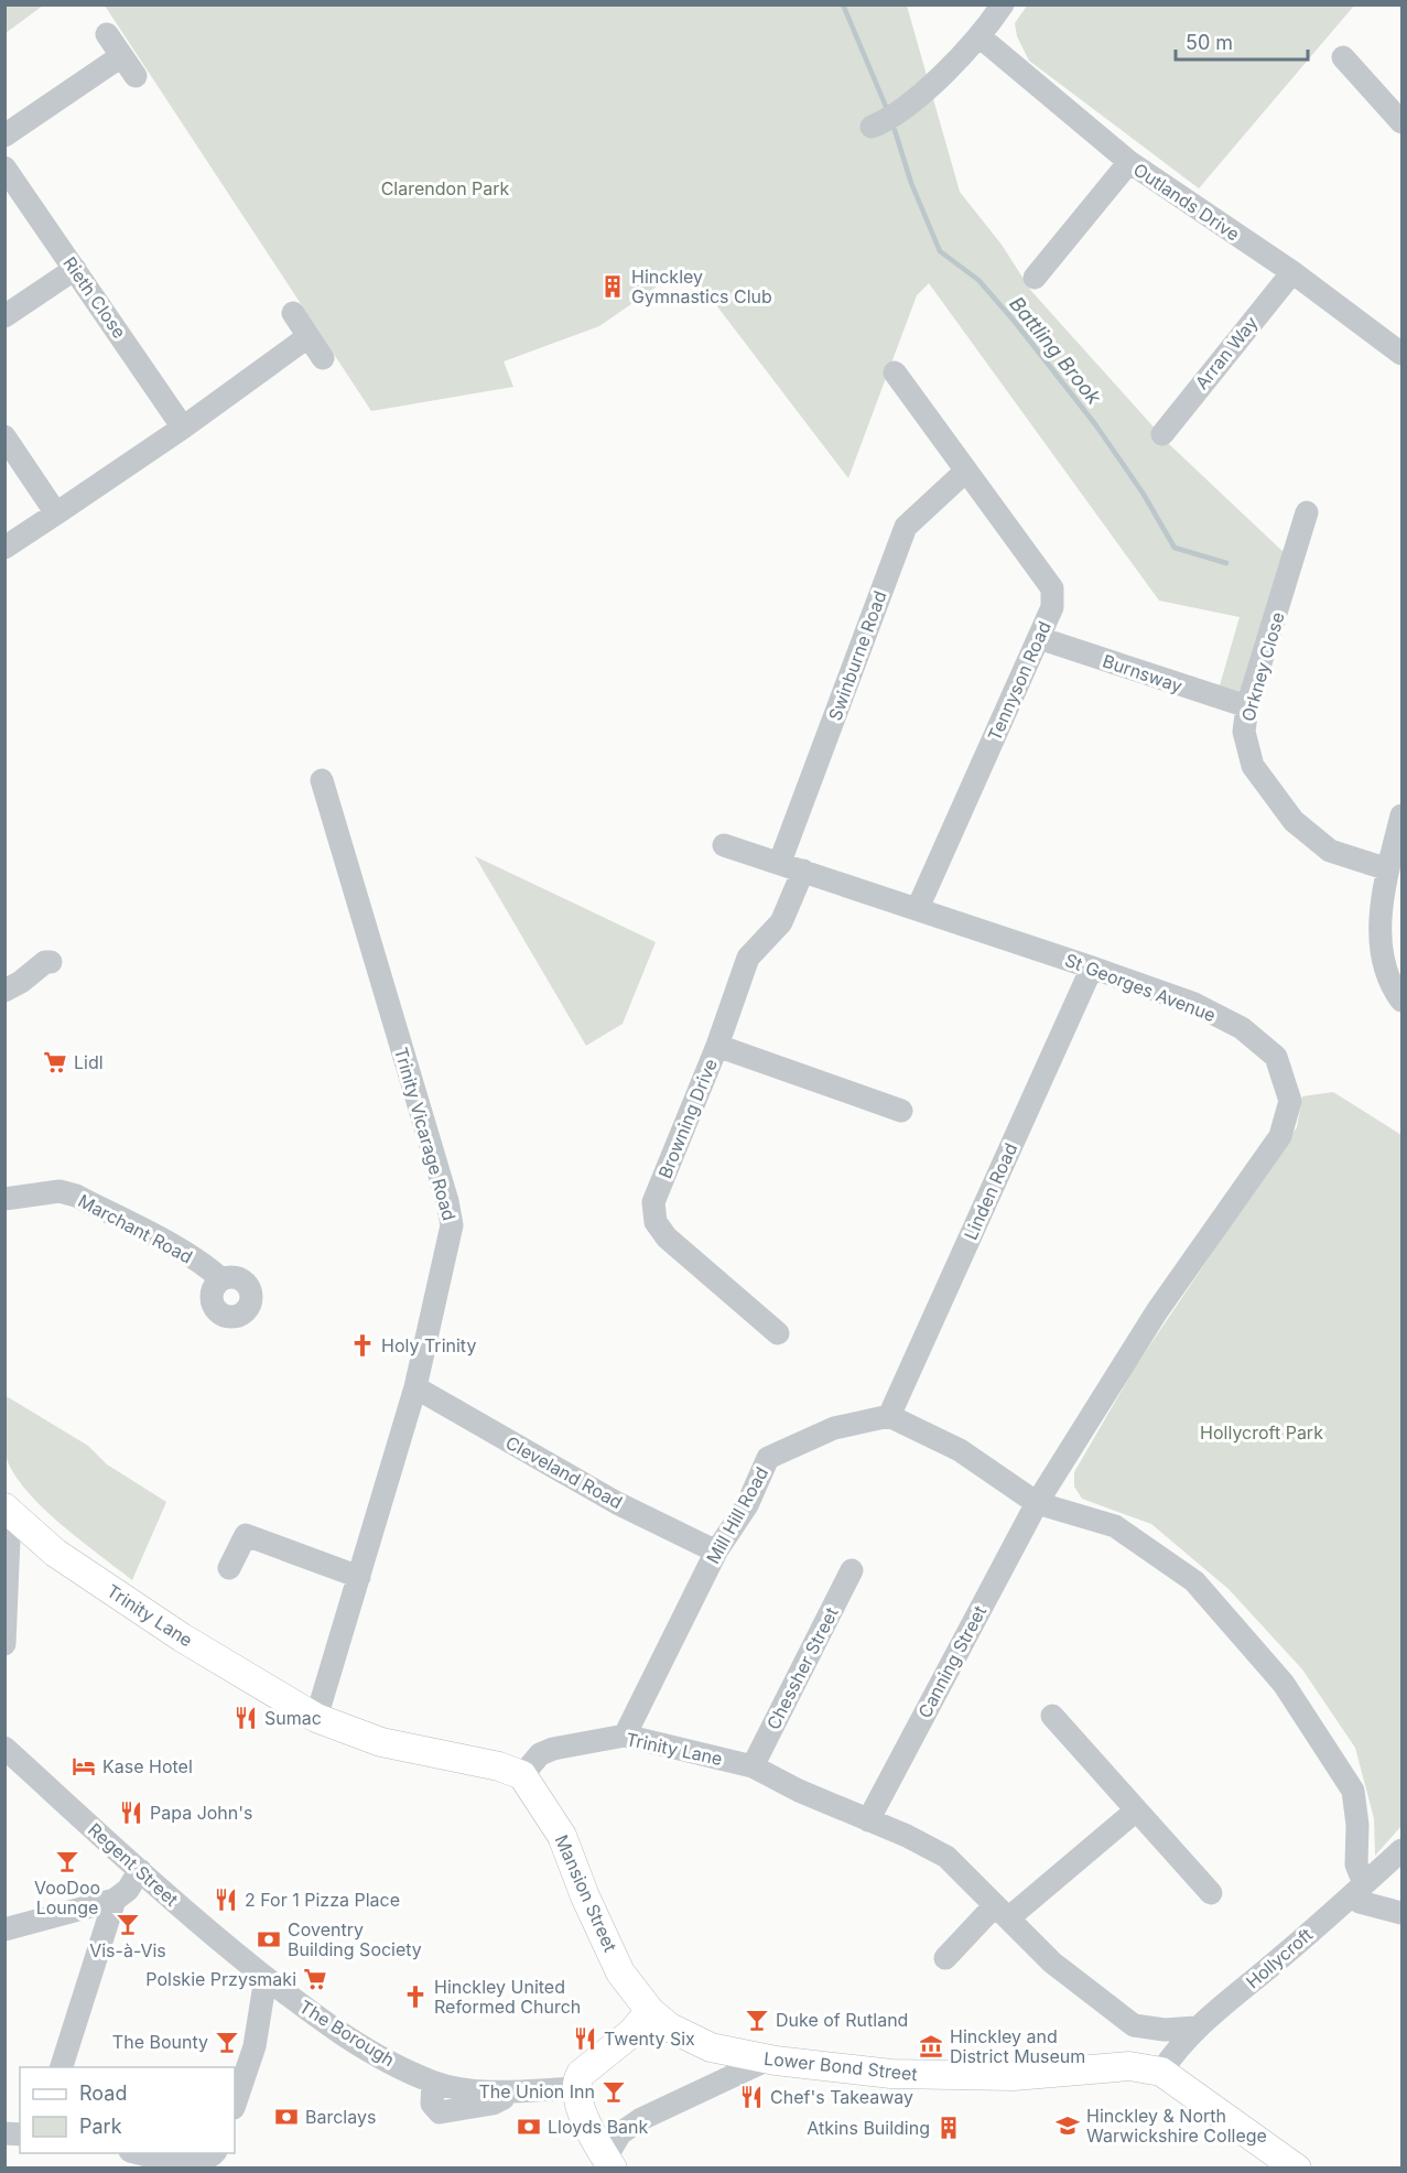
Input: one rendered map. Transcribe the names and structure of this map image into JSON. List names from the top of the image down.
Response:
{
  "streets": {
    "main road": ["Trinity Lane", "Mansion Street", "Lower Bond Street"],
    "street": [
      "Outlands Drive",
      "Rieth Close",
      "Arran Way",
      "Swinburne Road",
      "Orkney Close",
      "Burnsway",
      "Tennyson Road",
      "St Georges Avenue",
      "Browning Drive",
      "Trinity Vicarage Road",
      "Linden Road",
      "Marchant Road",
      "Cleveland Road",
      "Mill Hill Road",
      "Canning Street",
      "Chessher Street",
      "Regent Street",
      "Hollycroft",
      "The Borough"
    ]
  },
  "crossings": [
    ["Outlands Drive", "Arran Way"],
    ["Swinburne Road", "Tennyson Road"],
    ["Swinburne Road", "St Georges Avenue"],
    ["Orkney Close", "Burnsway"],
    ["Burnsway", "Tennyson Road"],
    ["Tennyson Road", "St Georges Avenue"],
    ["St Georges Avenue", "Browning Drive"],
    ["St Georges Avenue", "Linden Road"],
    ["St Georges Avenue", "Canning Street"],
    ["Trinity Vicarage Road", "Cleveland Road"],
    ["Trinity Vicarage Road", "Trinity Lane"],
    ["Linden Road", "Mill Hill Road"],
    ["Cleveland Road", "Mill Hill Road"],
    ["Mill Hill Road", "Trinity Lane"],
    ["Trinity Lane", "Canning Street"],
    ["Trinity Lane", "Chessher Street"],
    ["Trinity Lane", "Mansion Street"],
    ["Trinity Lane", "Hollycroft"],
    ["Regent Street", "The Borough"],
    ["Mansion Street", "Lower Bond Street"],
    ["Hollycroft", "Lower Bond Street"]
  ],
  "water": ["Battling Brook"],
  "parks": ["Clarendon Park", "Hollycroft Park"],
  "places": {
    "building": ["Hinckley Gymnastics Club", "Atkins Building"],
    "supermarket": ["Lidl", "Polskie Przysmaki"],
    "church": ["Holy Trinity", "Hinckley United Reformed Church"],
    "restaurant": [
      "Sumac",
      "Papa John's",
      "2 For 1 Pizza Place",
      "Twenty Six",
      "Chef's Takeaway"
    ],
    "hotel": ["Kase Hotel"],
    "bar": [
      "VooDoo Lounge",
      "Vis-à-Vis",
      "Duke of Rutland",
      "The Bounty",
      "The Union Inn"
    ],
    "bank": ["Coventry Building Society", "Barclays", "Lloyds Bank"],
    "museum": ["Hinckley and District Museum"],
    "school or university": ["Hinckley & North Warwickshire College"]
  },
  "legend": ["Road", "Park"],
  "scale_bar": "50 m"
}
